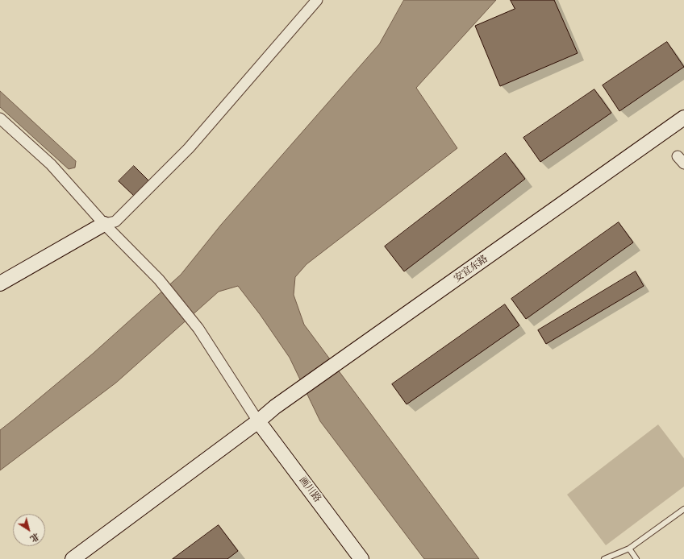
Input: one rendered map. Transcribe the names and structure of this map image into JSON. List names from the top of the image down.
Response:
{
  "streets": {
    "street": ["安宜东路", "画川路"]
  },
  "crossings": [
    ["安宜东路", "画川路"]
  ],
  "north": "bottom right"
}
